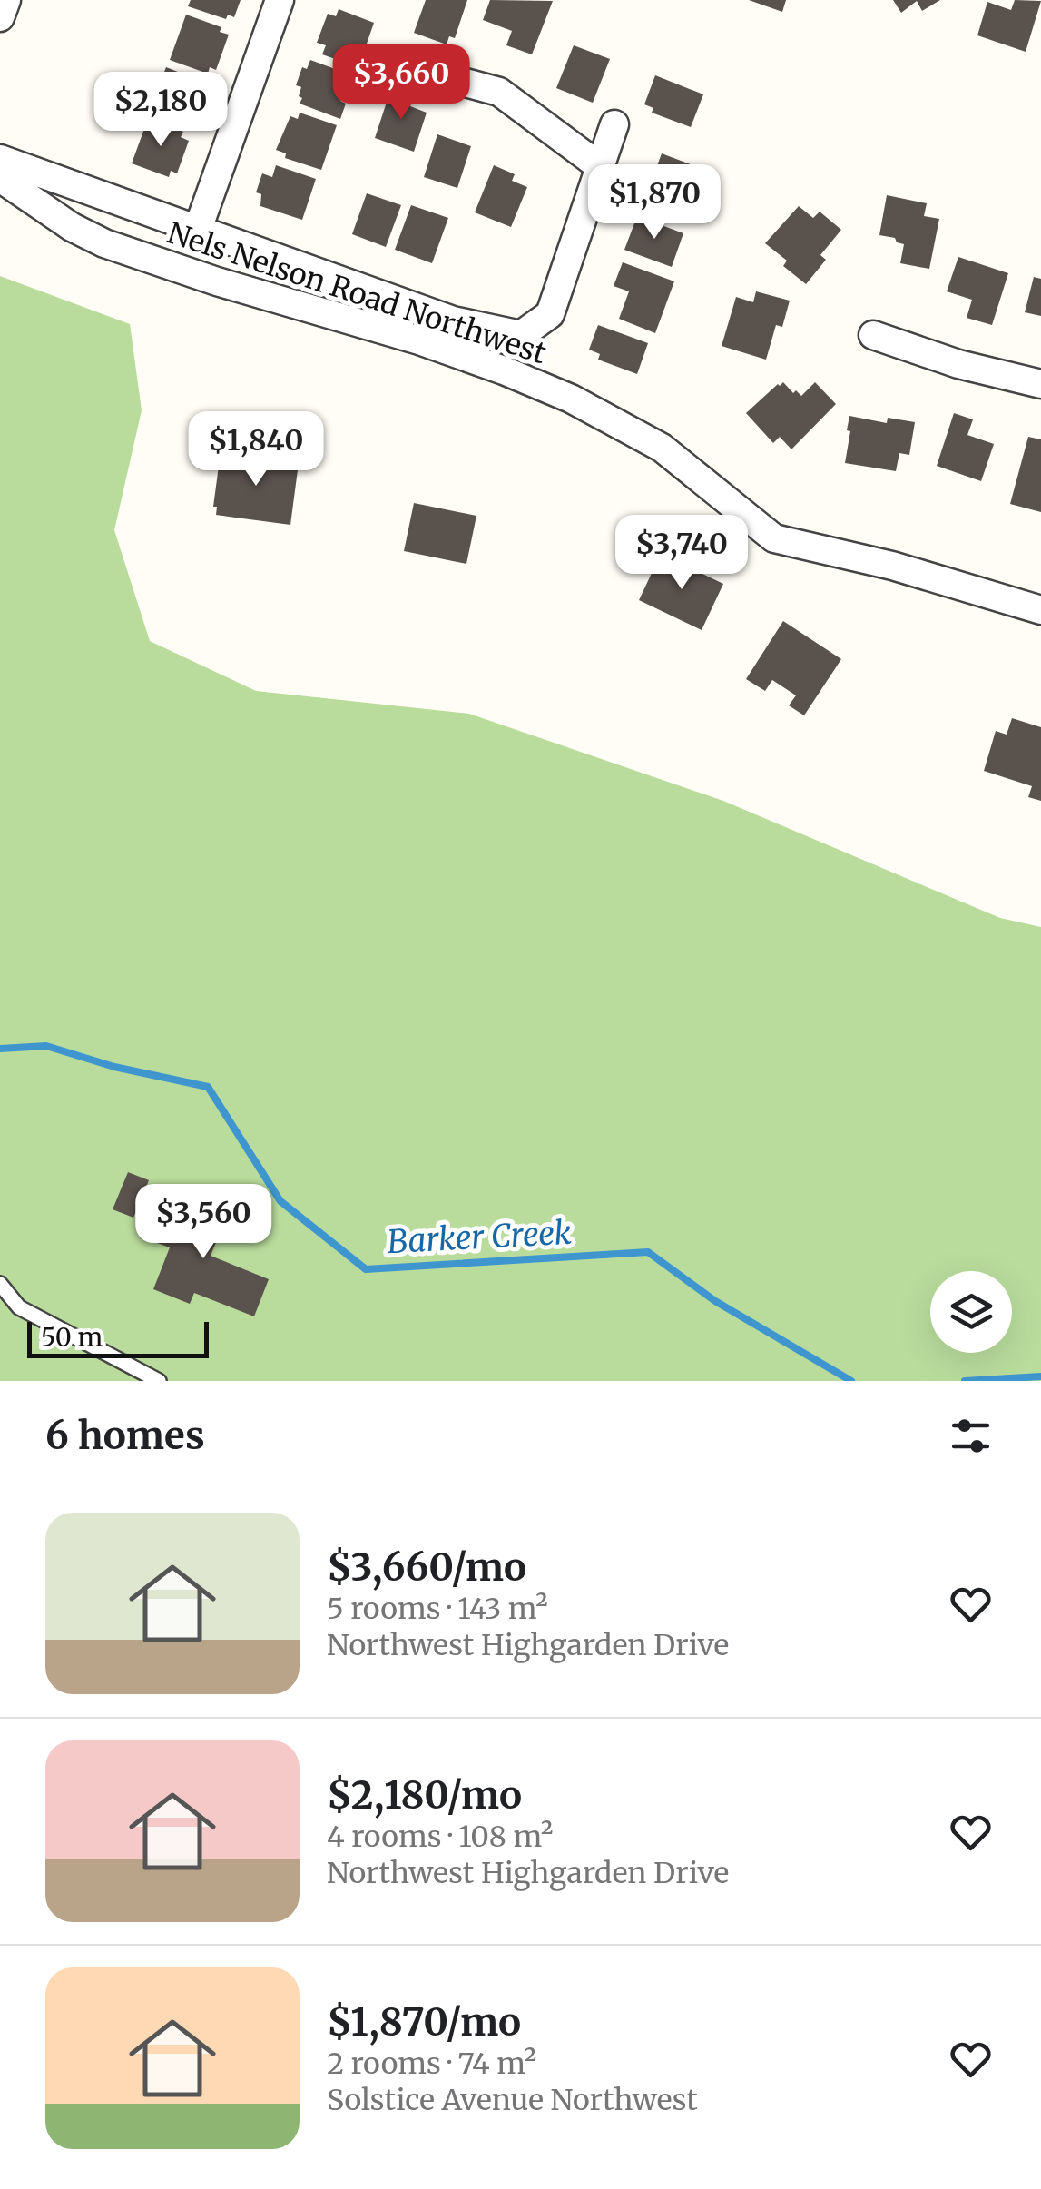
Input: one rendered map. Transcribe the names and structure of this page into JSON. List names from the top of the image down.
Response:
{
  "streets": {
    "street": ["Nels Nelson Road Northwest"]
  },
  "water": ["Barker Creek"],
  "scale_bar": "50 m",
  "page": {
    "price": [
      "$3,660",
      "$2,180",
      "$1,870",
      "$1,840",
      "$3,740",
      "$3,560"
    ],
    "scale": "50 m",
    "heading": "6 homes",
    "list": [
      {
        "name": "$3,660/mo",
        "note": "5 rooms · 143 m² · Northwest Highgarden Drive"
      },
      {
        "name": "$2,180/mo",
        "note": "4 rooms · 108 m² · Northwest Highgarden Drive"
      },
      {
        "name": "$1,870/mo",
        "note": "2 rooms · 74 m² · Solstice Avenue Northwest"
      }
    ]
  }
}
